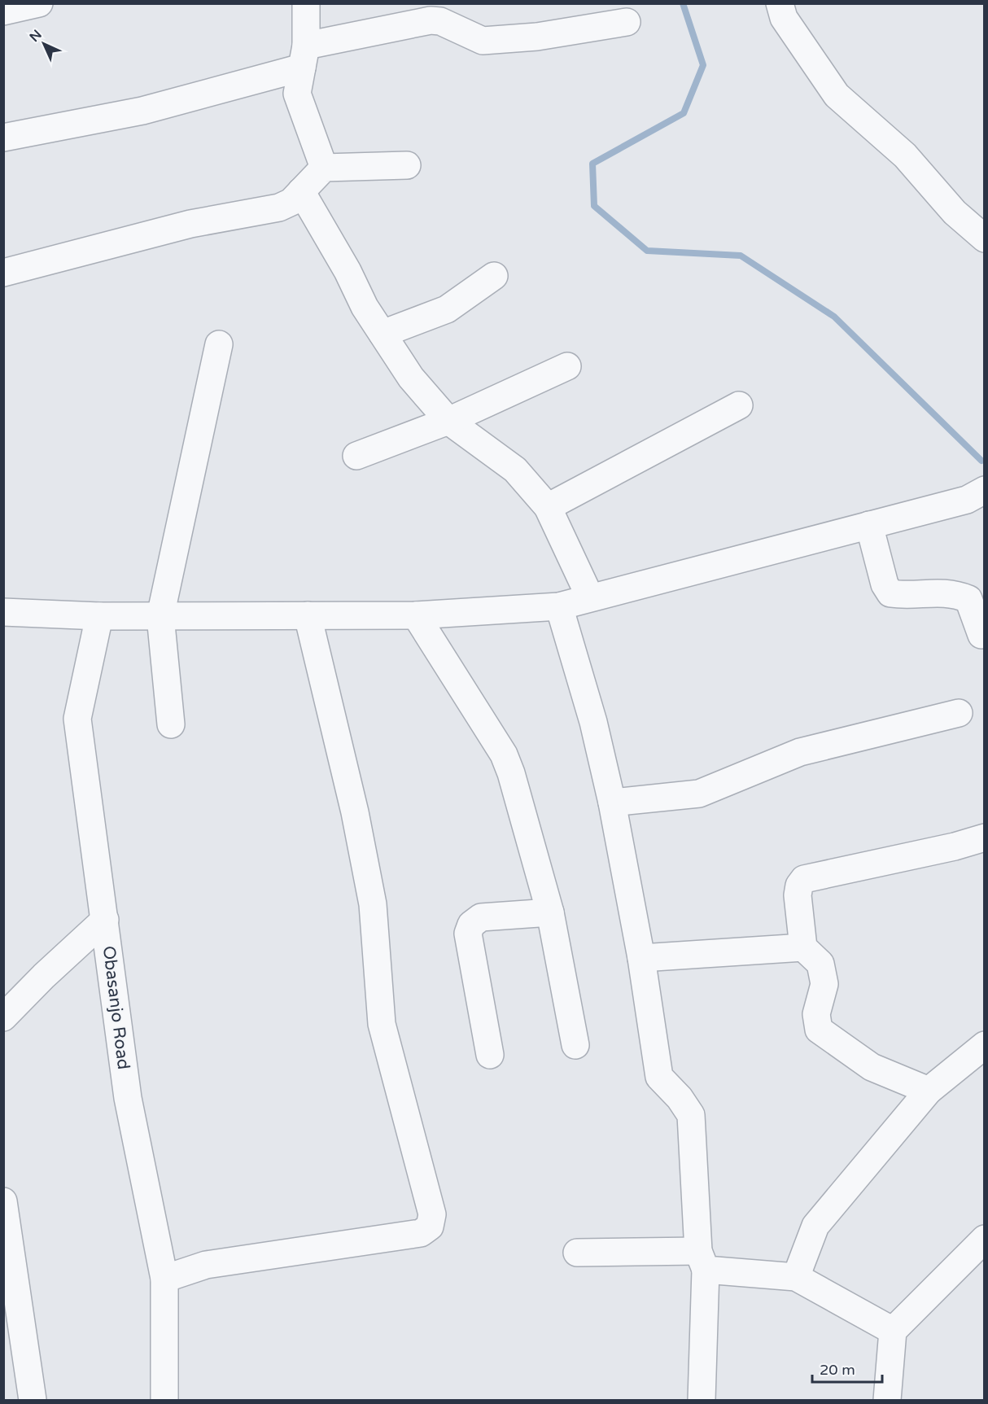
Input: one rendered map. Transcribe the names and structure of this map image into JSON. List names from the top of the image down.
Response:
{
  "streets": {
    "street": ["Obasanjo Road"]
  },
  "scale_bar": "20 m",
  "north": "top left"
}
